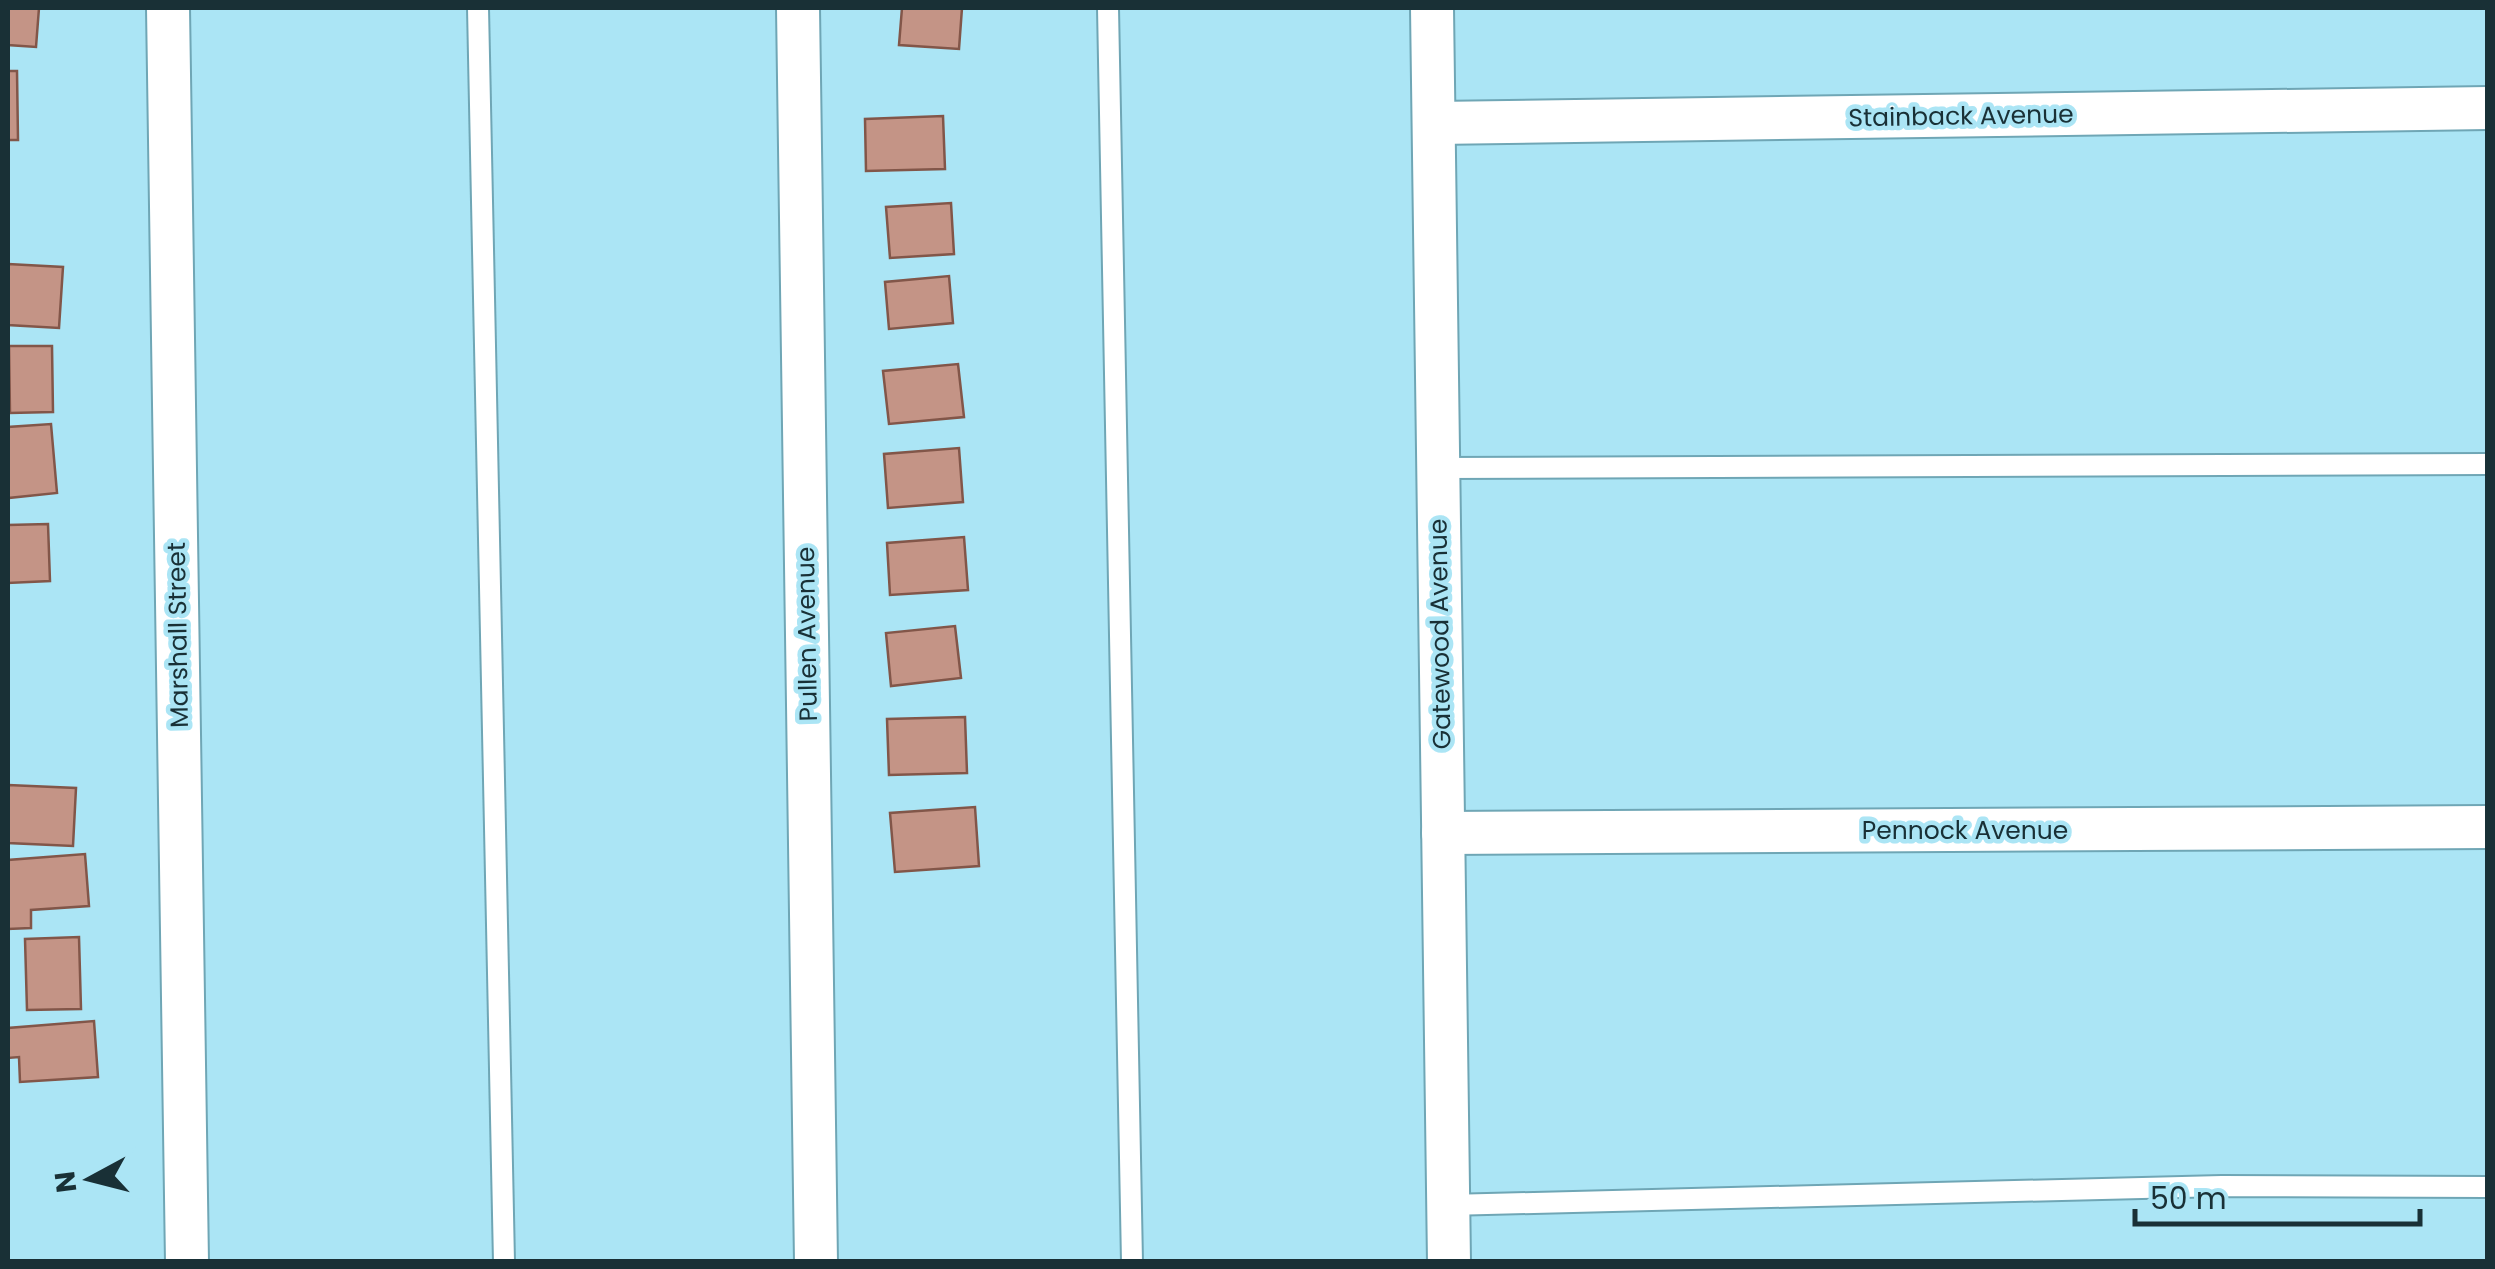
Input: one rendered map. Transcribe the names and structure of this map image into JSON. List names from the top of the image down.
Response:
{
  "streets": {
    "street": [
      "Stainback Avenue",
      "Pullen Avenue",
      "Gatewood Avenue",
      "Marshall Street",
      "Pennock Avenue"
    ]
  },
  "crossings": [
    ["Stainback Avenue", "Gatewood Avenue"],
    ["Gatewood Avenue", "Pennock Avenue"]
  ],
  "scale_bar": "50 m",
  "north": "left"
}
